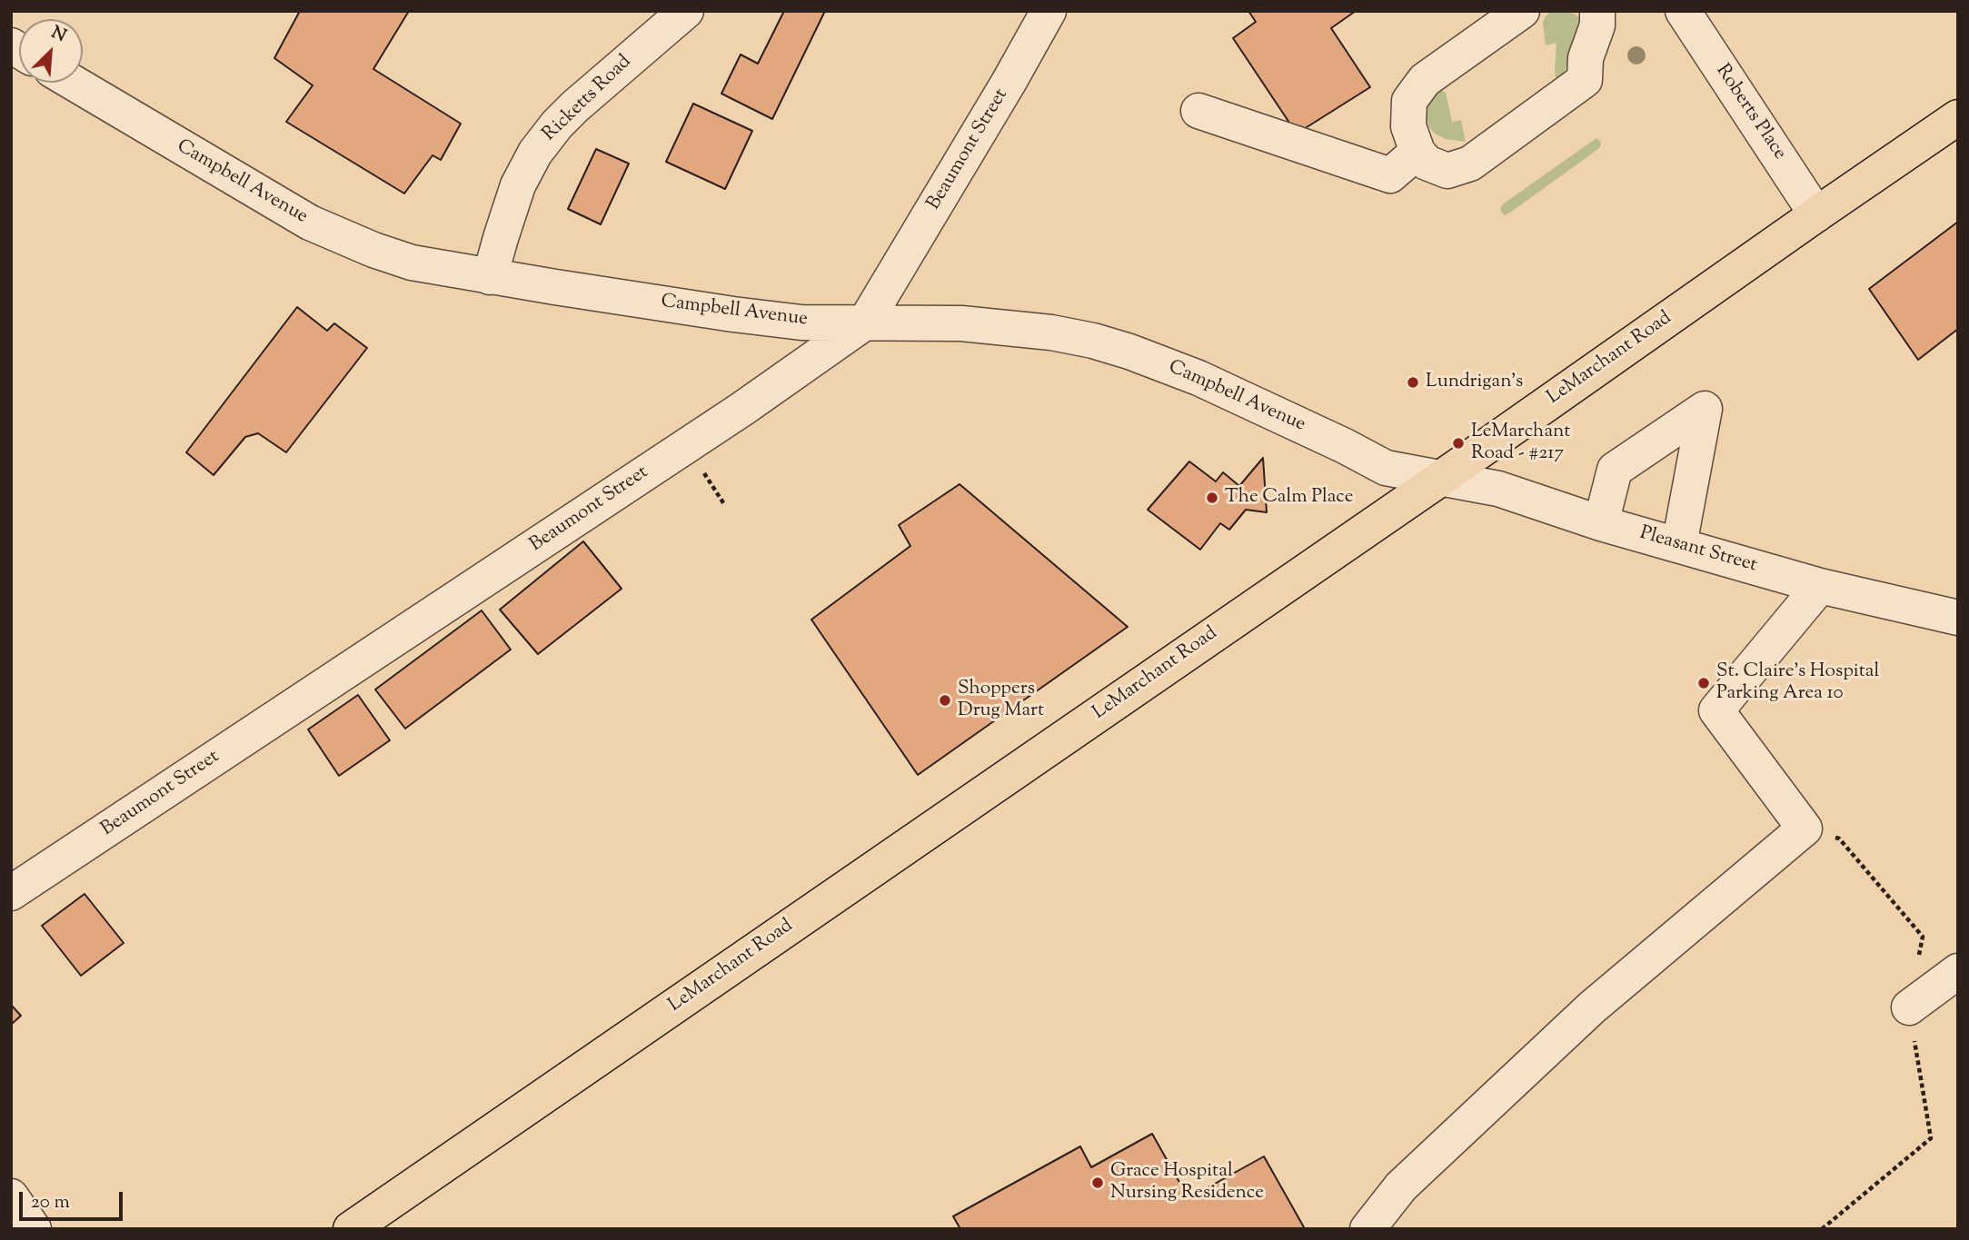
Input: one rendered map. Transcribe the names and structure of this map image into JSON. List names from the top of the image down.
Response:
{
  "streets": {
    "main road": ["LeMarchant Road"],
    "street": [
      "Ricketts Road",
      "Roberts Place",
      "Beaumont Street",
      "Campbell Avenue",
      "Pleasant Street"
    ]
  },
  "crossings": [
    ["Ricketts Road", "Campbell Avenue"],
    ["Roberts Place", "LeMarchant Road"],
    ["Beaumont Street", "Campbell Avenue"],
    ["Campbell Avenue", "LeMarchant Road"],
    ["Campbell Avenue", "Pleasant Street"],
    ["LeMarchant Road", "Pleasant Street"]
  ],
  "places": [
    "Lundrigan's",
    "LeMarchant Road - #217",
    "The Calm Place",
    "St. Claire's Hospital Parking Area 10",
    "Shoppers Drug Mart",
    "Grace Hospital Nursing Residence"
  ],
  "scale_bar": "20 m",
  "north": "top right"
}
